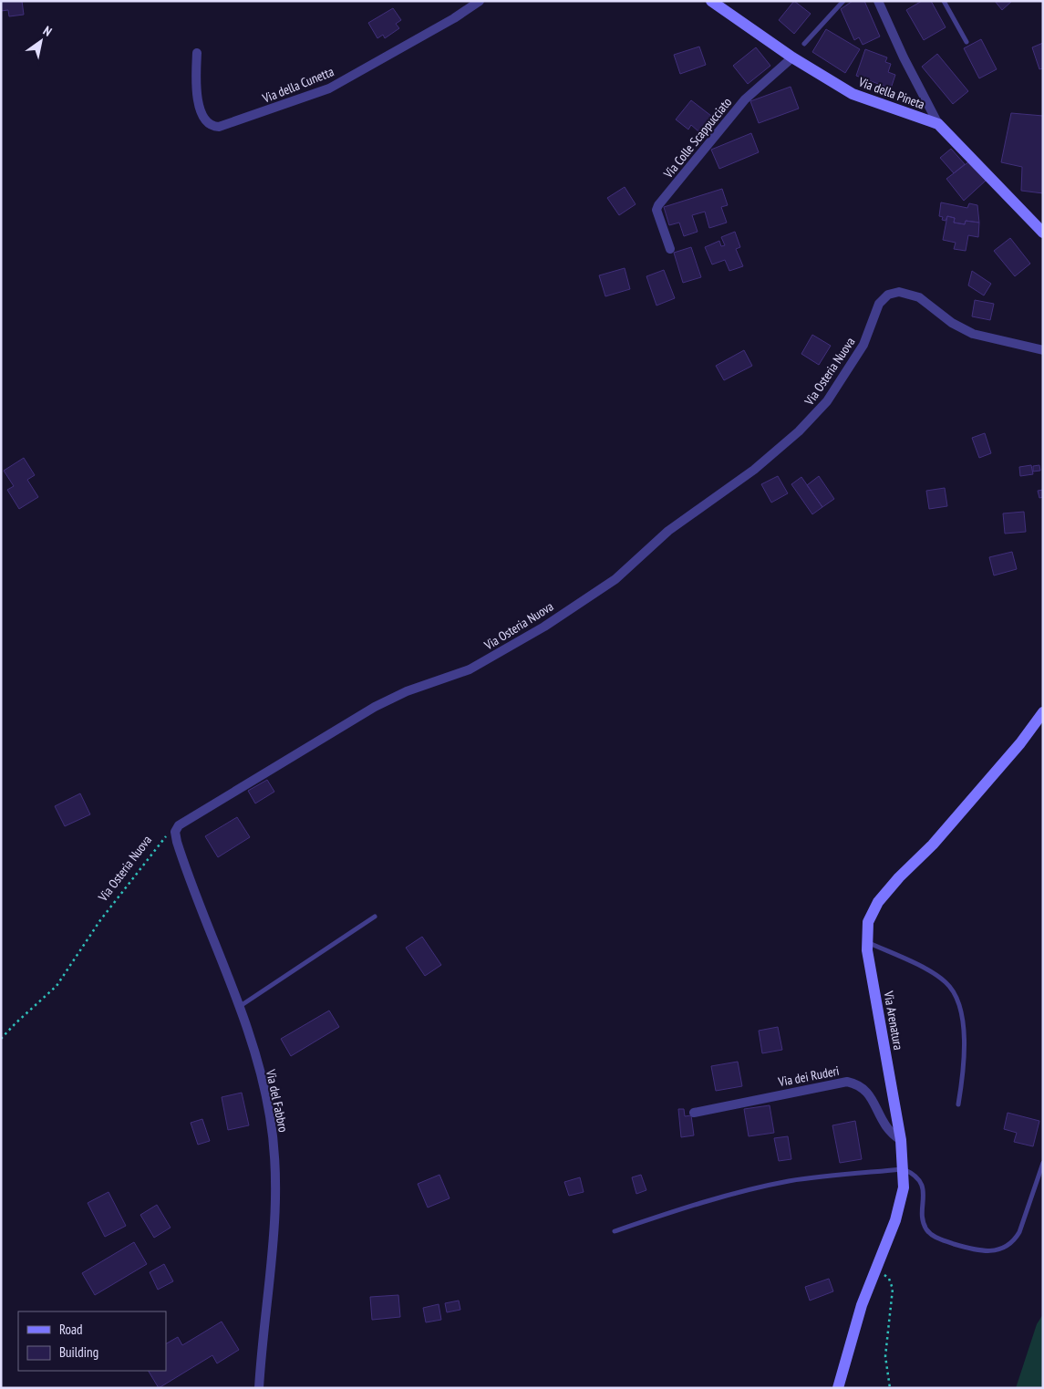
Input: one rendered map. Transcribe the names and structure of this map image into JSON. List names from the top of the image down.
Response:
{
  "streets": {
    "street": [
      "Via della Cunetta",
      "Via della Pineta",
      "Via Colle Scappucciato",
      "Via Osteria Nuova",
      "Via Arenatura",
      "Via dei Ruderi",
      "Via del Fabbro"
    ]
  },
  "crossings": [
    ["Via della Pineta", "Via Colle Scappucciato"],
    ["Via Osteria Nuova", "Via del Fabbro"],
    ["Via Arenatura", "Via dei Ruderi"]
  ],
  "legend": ["Road", "Building"],
  "north": "top right"
}
